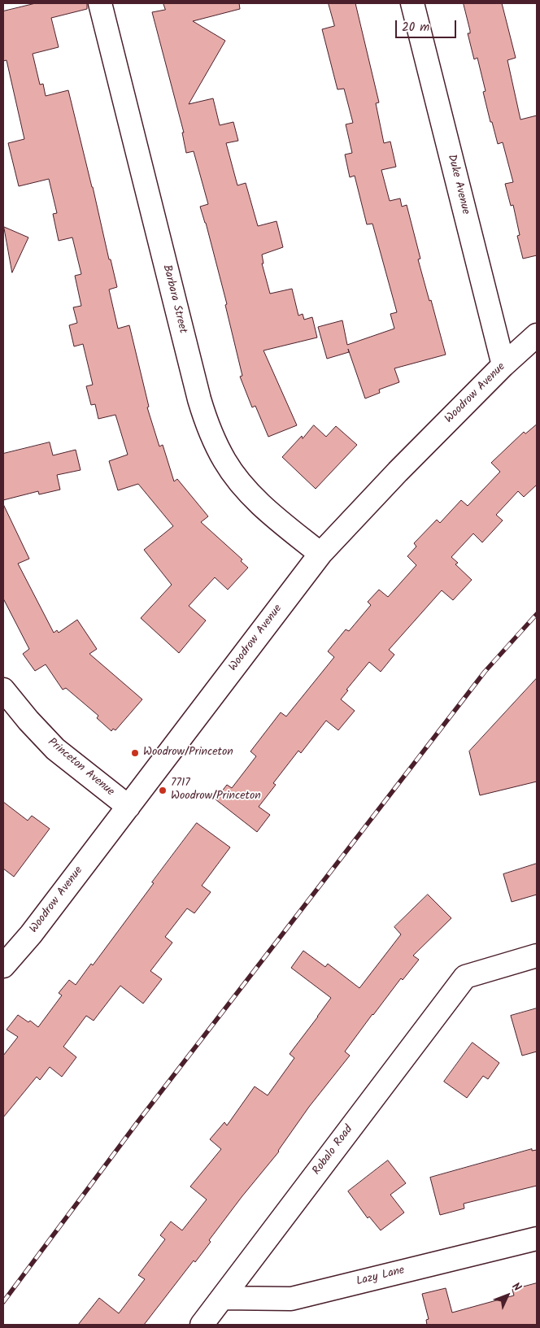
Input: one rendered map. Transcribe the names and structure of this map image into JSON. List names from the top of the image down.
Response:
{
  "streets": {
    "street": [
      "Duke Avenue",
      "Barbara Street",
      "Woodrow Avenue",
      "Princeton Avenue",
      "Robalo Road",
      "Lazy Lane"
    ]
  },
  "crossings": [
    ["Duke Avenue", "Woodrow Avenue"],
    ["Barbara Street", "Woodrow Avenue"],
    ["Woodrow Avenue", "Princeton Avenue"],
    ["Robalo Road", "Lazy Lane"]
  ],
  "places": ["Woodrow/Princeton", "7717 Woodrow/Princeton"],
  "scale_bar": "20 m",
  "north": "top right"
}
